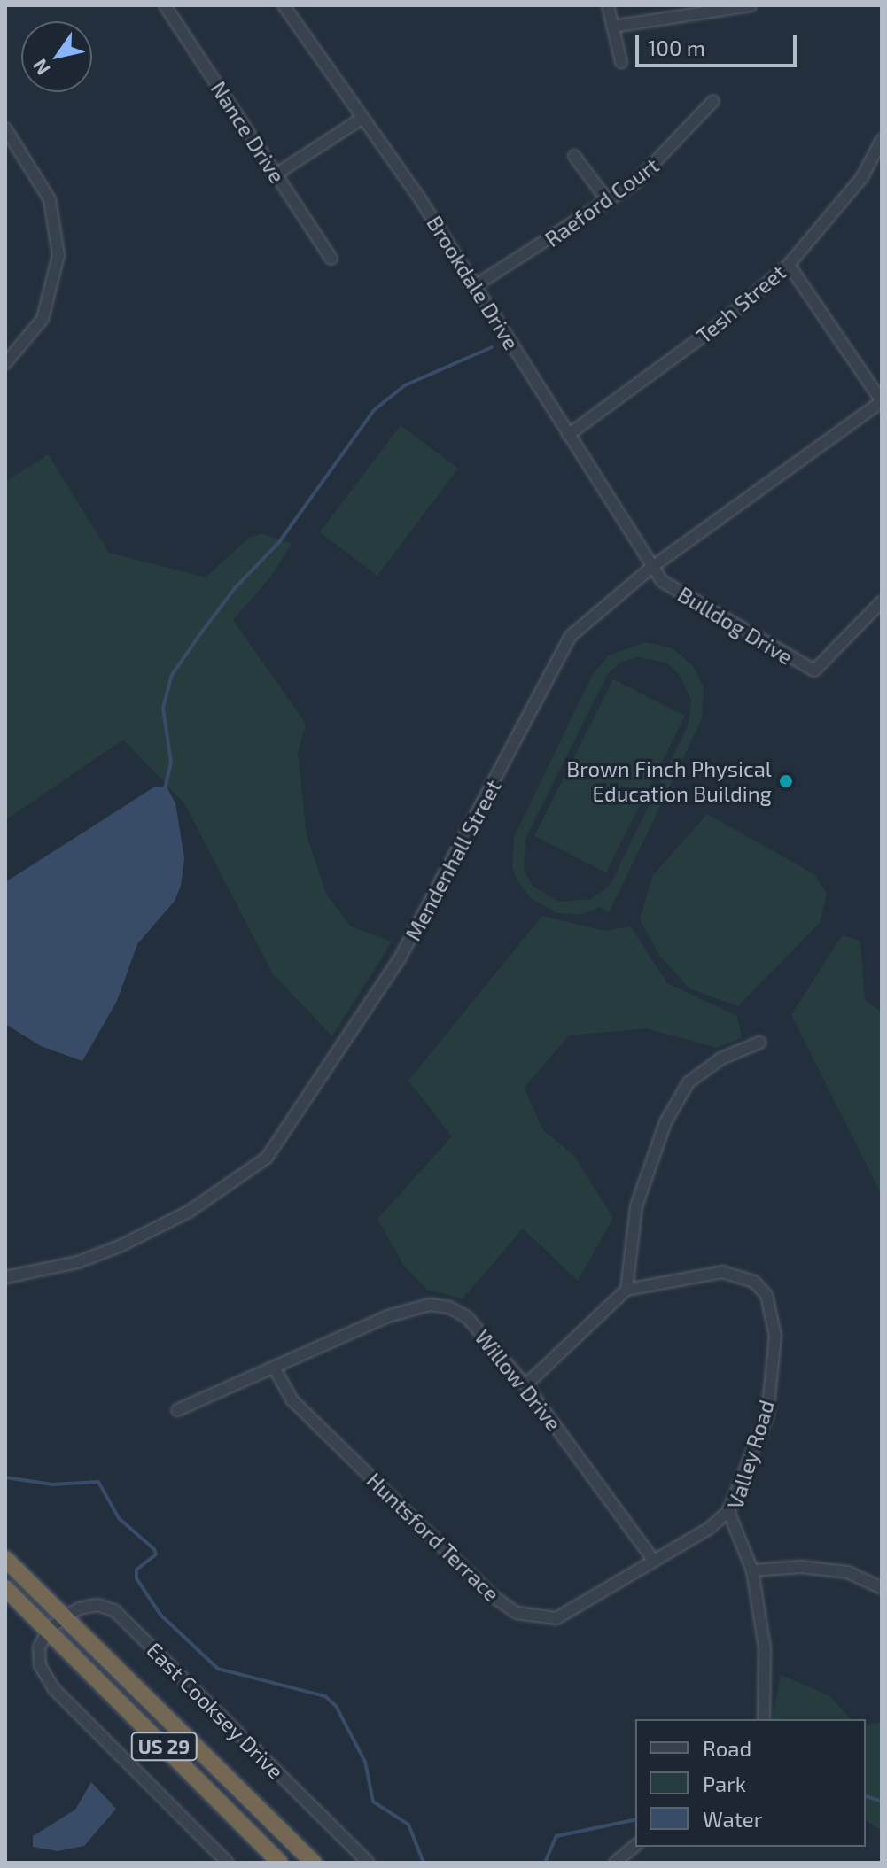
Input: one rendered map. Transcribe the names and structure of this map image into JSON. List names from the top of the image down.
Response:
{
  "streets": {
    "highway": ["US 29"],
    "street": [
      "Nance Drive",
      "Raeford Court",
      "Brookdale Drive",
      "Tesh Street",
      "Bulldog Drive",
      "Mendenhall Street",
      "Willow Drive",
      "Valley Road",
      "Huntsford Terrace",
      "East Cooksey Drive"
    ]
  },
  "crossings": [
    ["Raeford Court", "Brookdale Drive"],
    ["Brookdale Drive", "Tesh Street"],
    ["Brookdale Drive", "Bulldog Drive"],
    ["Brookdale Drive", "Mendenhall Street"],
    ["Bulldog Drive", "Mendenhall Street"],
    ["Willow Drive", "Huntsford Terrace"],
    ["Valley Road", "Huntsford Terrace"],
    ["East Cooksey Drive", "US 29"]
  ],
  "places": ["Brown Finch Physical Education Building"],
  "legend": ["Road", "Park", "Water"],
  "scale_bar": "100 m",
  "north": "bottom left"
}
